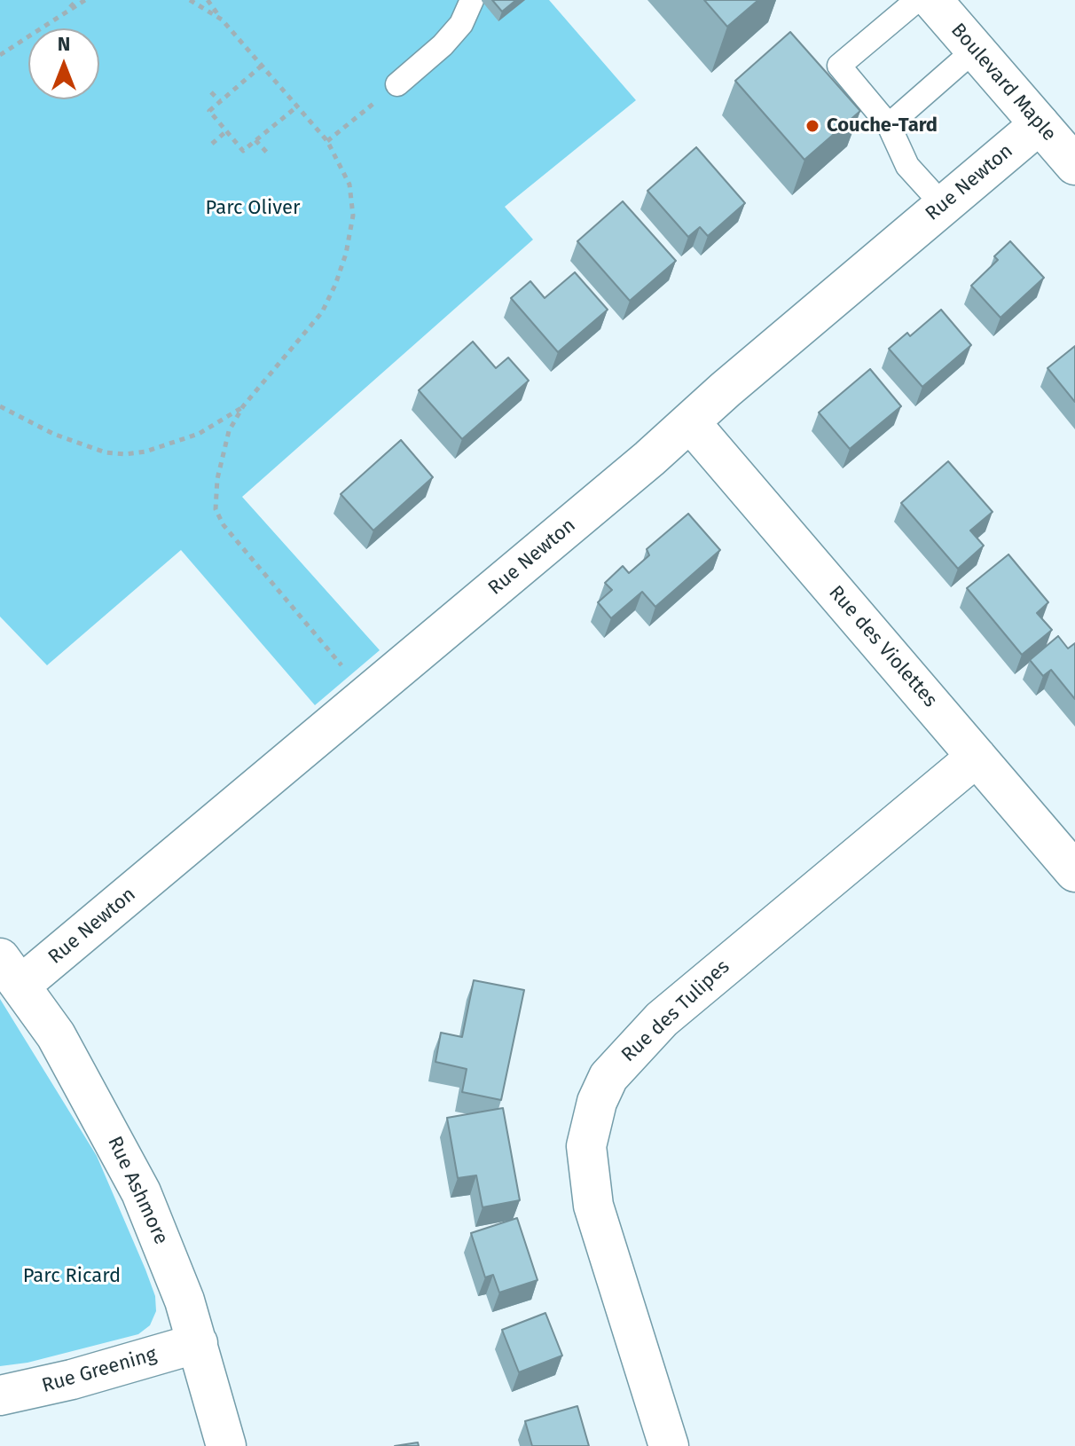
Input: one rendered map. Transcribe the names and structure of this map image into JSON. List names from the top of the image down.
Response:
{
  "streets": {
    "street": [
      "Boulevard Maple",
      "Rue Newton",
      "Rue des Violettes",
      "Rue des Tulipes",
      "Rue Ashmore",
      "Rue Greening"
    ]
  },
  "crossings": [
    ["Boulevard Maple", "Rue Newton"],
    ["Rue Newton", "Rue des Violettes"],
    ["Rue Newton", "Rue Ashmore"],
    ["Rue des Violettes", "Rue des Tulipes"],
    ["Rue Ashmore", "Rue Greening"]
  ],
  "parks": ["Parc Oliver", "Parc Ricard"],
  "places": ["Couche-Tard"],
  "north": "top"
}
